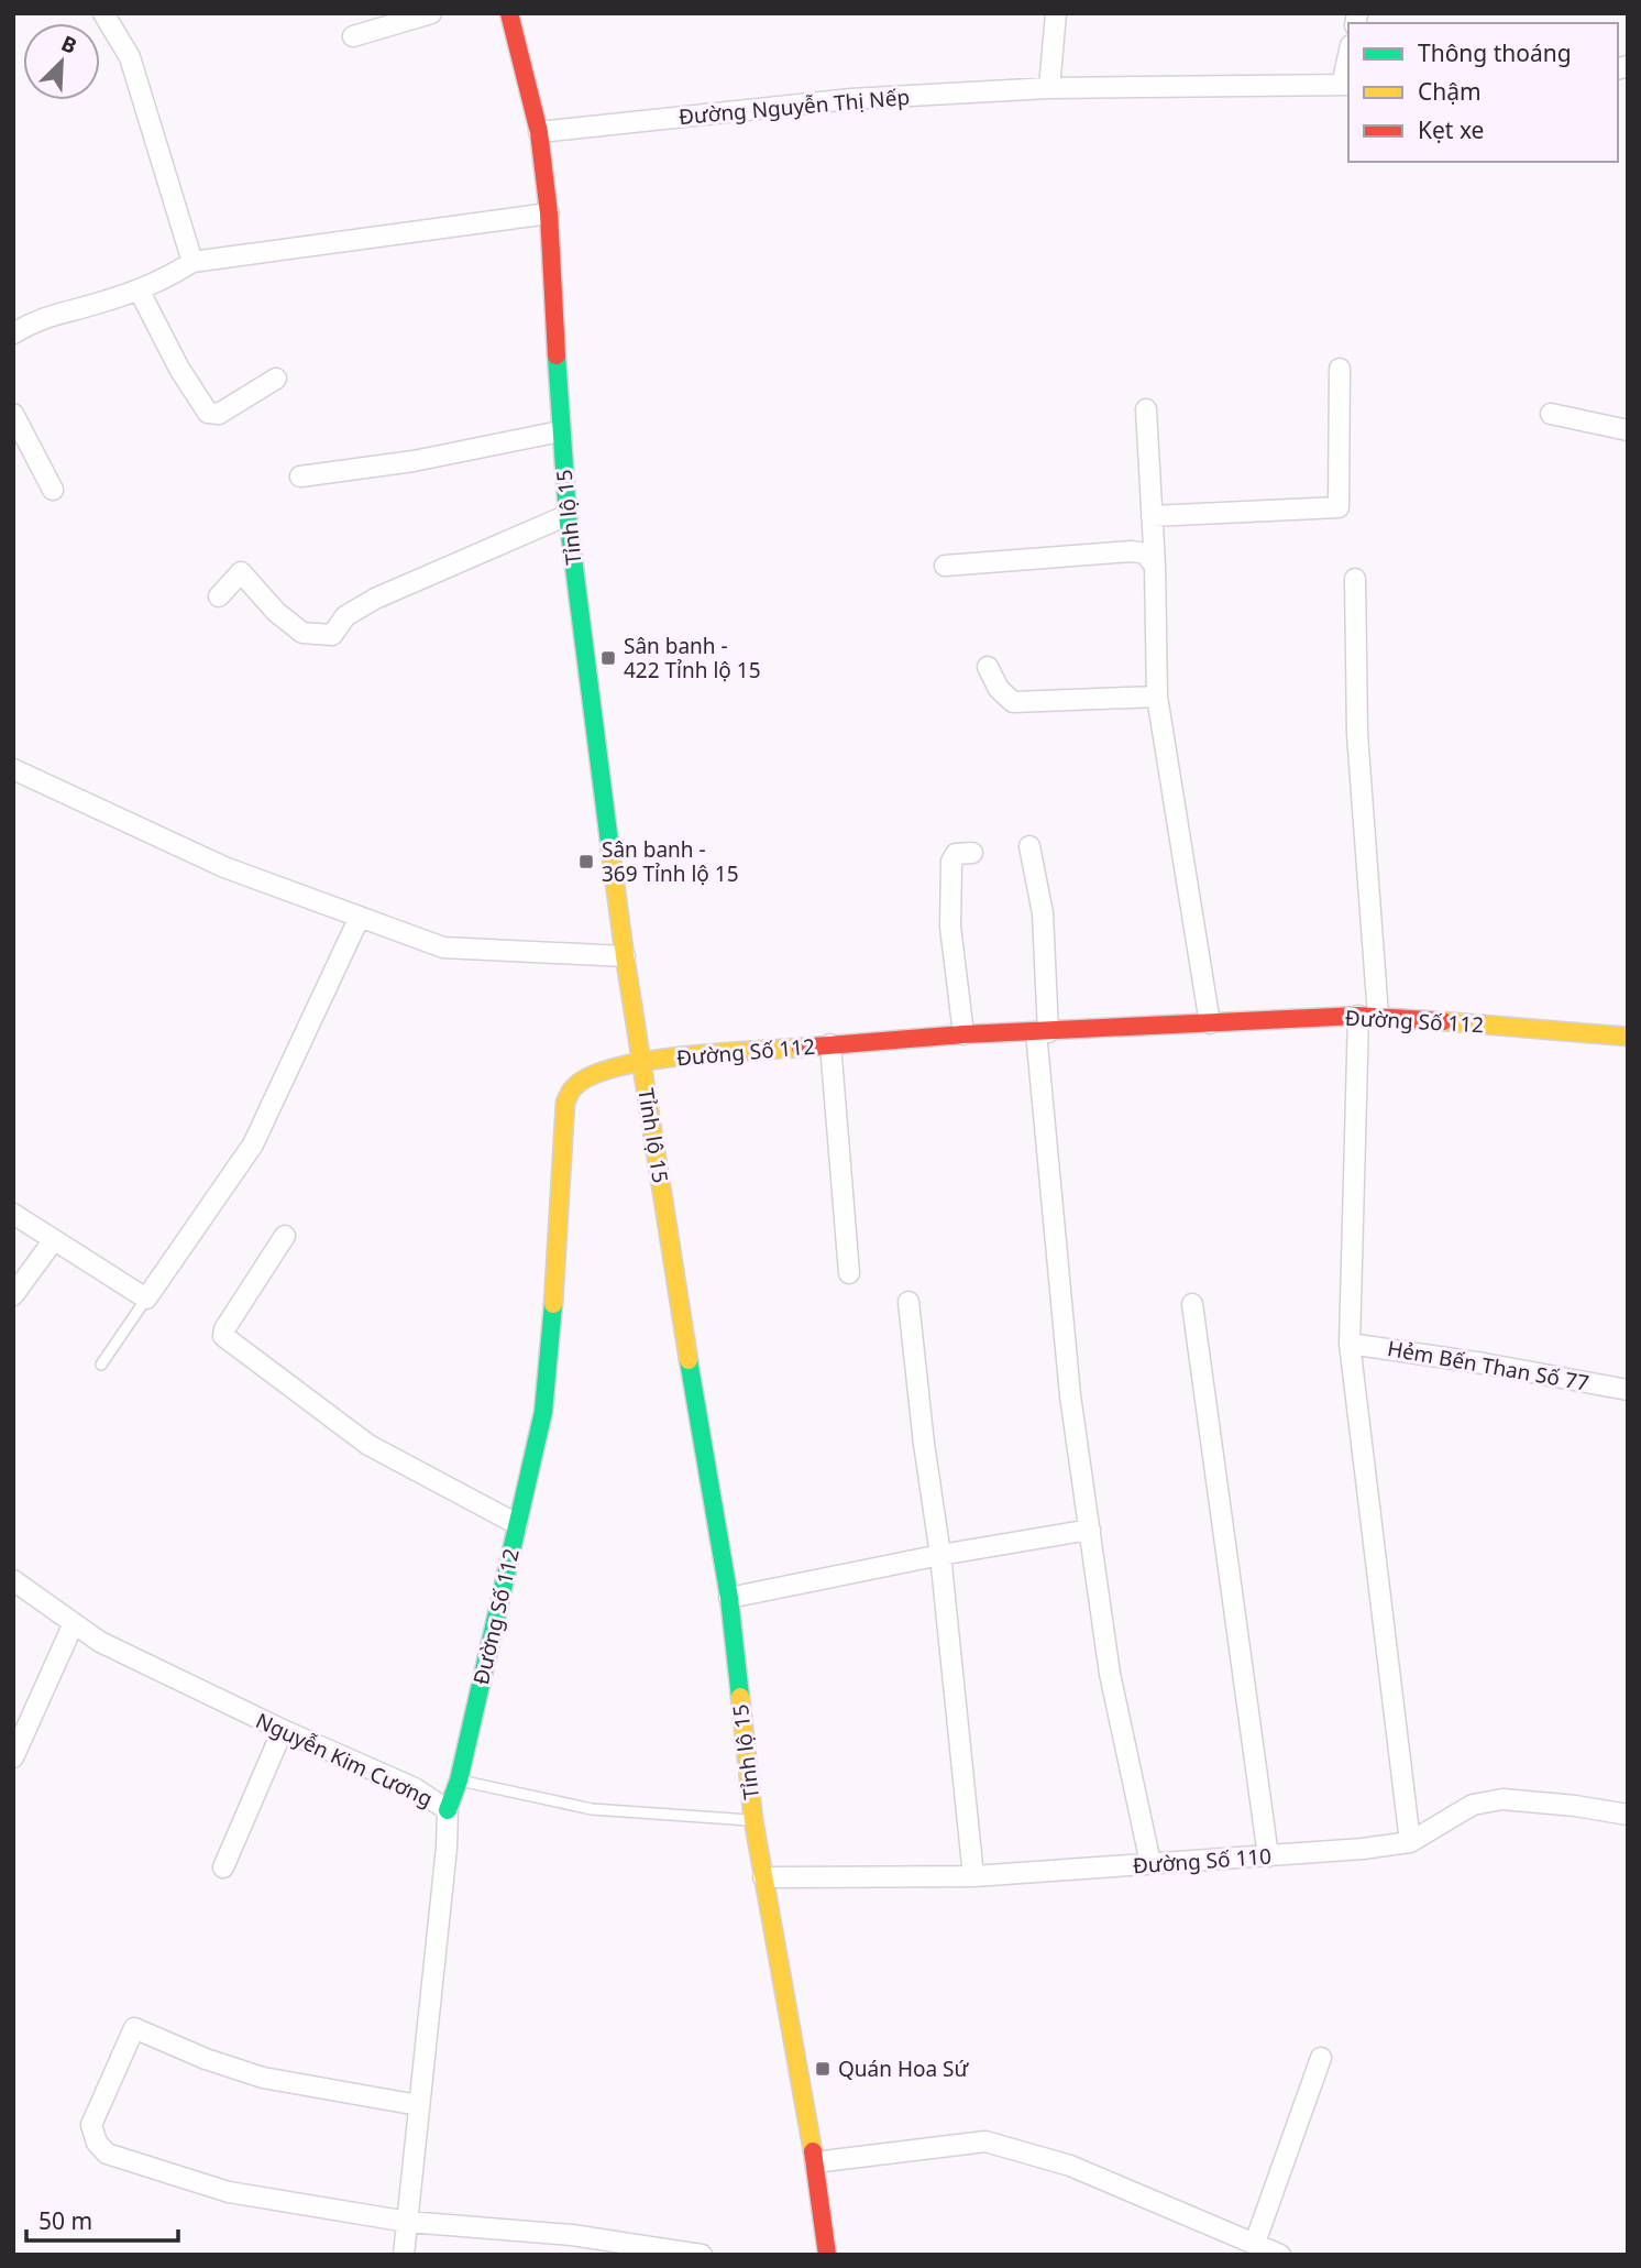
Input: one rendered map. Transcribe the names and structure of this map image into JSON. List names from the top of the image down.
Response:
{
  "streets": {
    "main road": ["Tỉnh lộ 15", "Đường Số 112"],
    "street": [
      "Đường Nguyễn Thị Nếp",
      "Hẻm Bến Than Số 77",
      "Nguyễn Kim Cương",
      "Đường Số 110"
    ]
  },
  "crossings": [
    ["Đường Nguyễn Thị Nếp", "Tỉnh lộ 15"],
    ["Tỉnh lộ 15", "Đường Số 112"],
    ["Tỉnh lộ 15", "Đường Số 110"],
    ["Đường Số 112", "Nguyễn Kim Cương"]
  ],
  "places": {
    "transit": ["Sân banh - 422 Tỉnh lộ 15", "Sân banh - 369 Tỉnh lộ 15", "Quán Hoa Sứ"]
  },
  "legend": ["Thông thoáng", "Chậm", "Kẹt xe"],
  "scale_bar": "50 m",
  "north": "top right"
}
